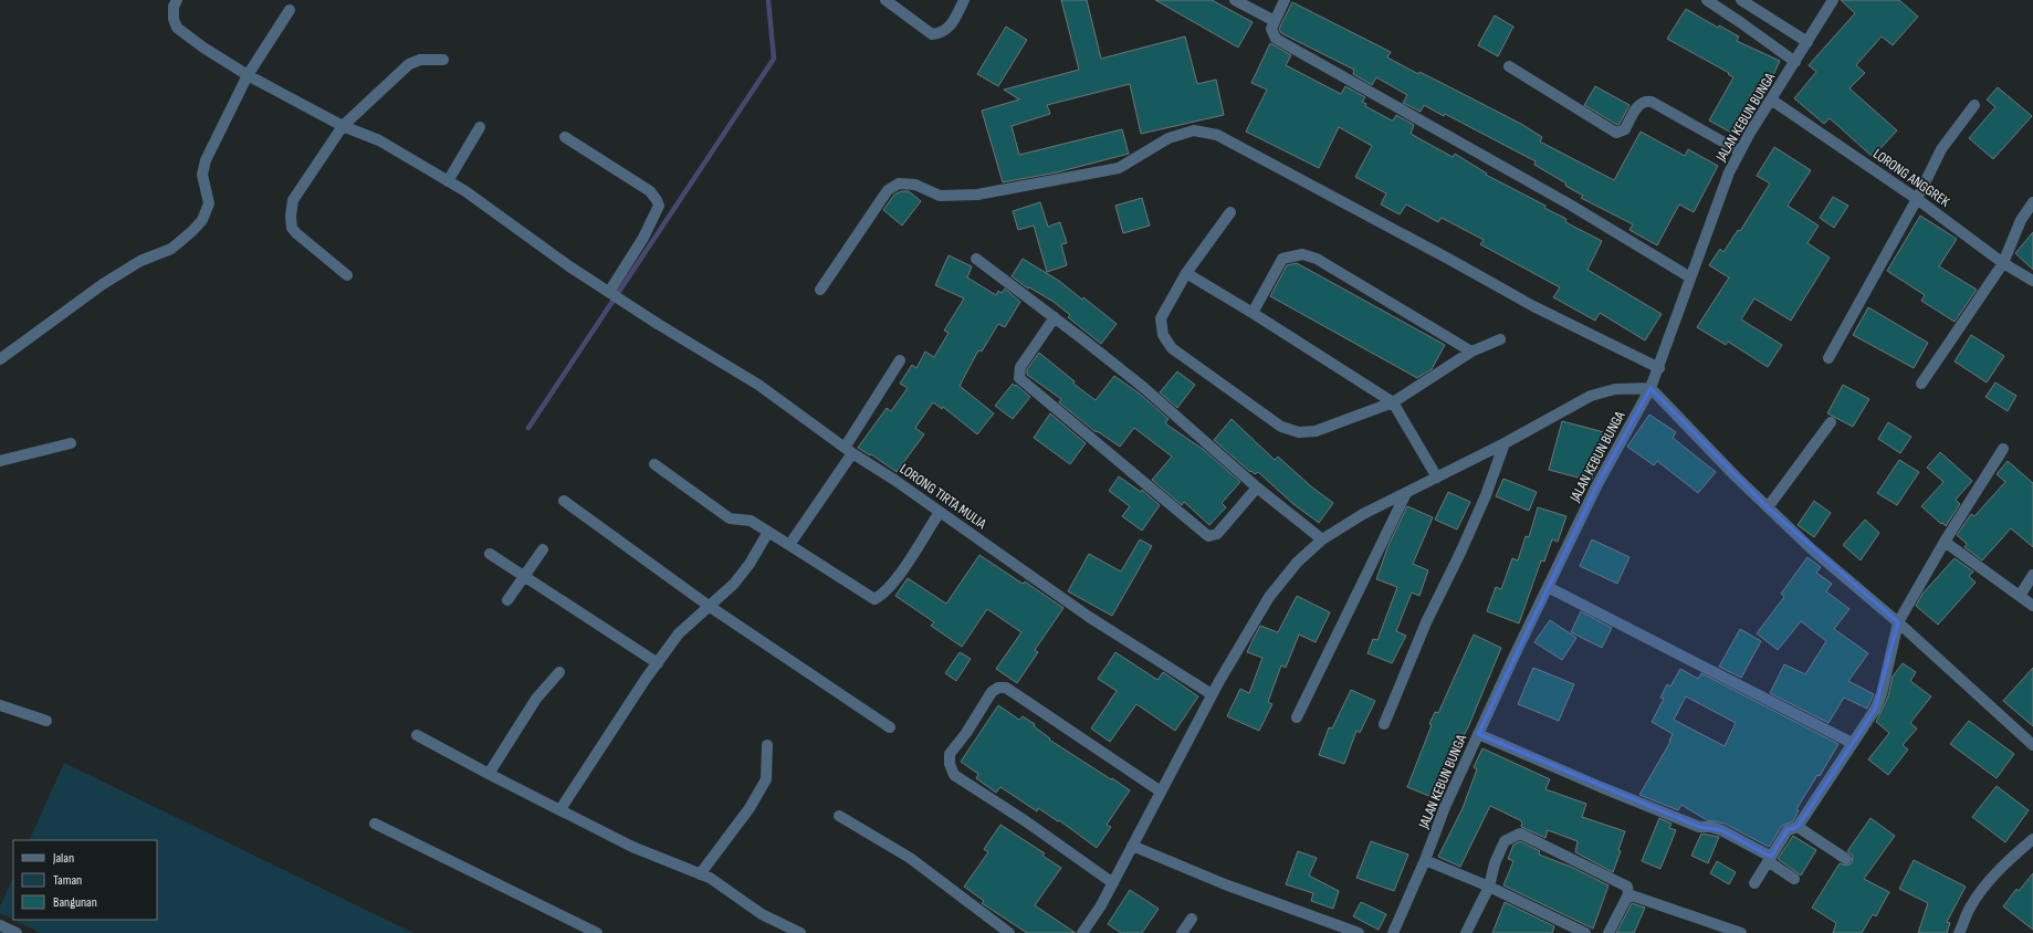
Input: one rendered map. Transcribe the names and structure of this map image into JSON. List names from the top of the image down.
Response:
{
  "streets": {
    "street": ["JALAN KEBUN BUNGA", "LORONG ANGGREK", "LORONG TIRTA MULIA"]
  },
  "crossings": [
    ["JALAN KEBUN BUNGA", "LORONG ANGGREK"]
  ],
  "legend": ["Jalan", "Taman", "Bangunan"]
}
